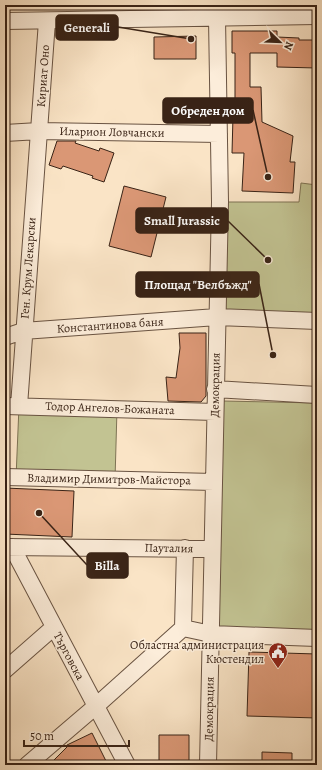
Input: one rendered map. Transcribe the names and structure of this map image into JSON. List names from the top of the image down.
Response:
{
  "streets": {
    "street": [
      "Кириат Оно",
      "Иларион Ловчански",
      "Ген. Крум Лекарски",
      "Константинова баня",
      "Демокрация",
      "Тодор Ангелов-Божаната",
      "Владимир Димитров-Майстора",
      "Пауталия",
      "Търговска"
    ]
  },
  "crossings": [
    ["Кириат Оно", "Иларион Ловчански"],
    ["Кириат Оно", "Ген. Крум Лекарски"],
    ["Иларион Ловчански", "Ген. Крум Лекарски"],
    ["Иларион Ловчански", "Демокрация"],
    ["Ген. Крум Лекарски", "Константинова баня"],
    ["Ген. Крум Лекарски", "Тодор Ангелов-Божаната"],
    ["Константинова баня", "Демокрация"],
    ["Демокрация", "Тодор Ангелов-Божаната"],
    ["Демокрация", "Владимир Димитров-Майстора"],
    ["Демокрация", "Пауталия"],
    ["Пауталия", "Търговска"]
  ],
  "places": {
    "other": [
      "Generali",
      "Обреден дом",
      "Small Jurassic",
      "Площад \"Велбъжд\"",
      "Billa"
    ],
    "public building": ["Областна администрация Кюстендил"]
  },
  "scale_bar": "50 m",
  "north": "bottom right"
}
